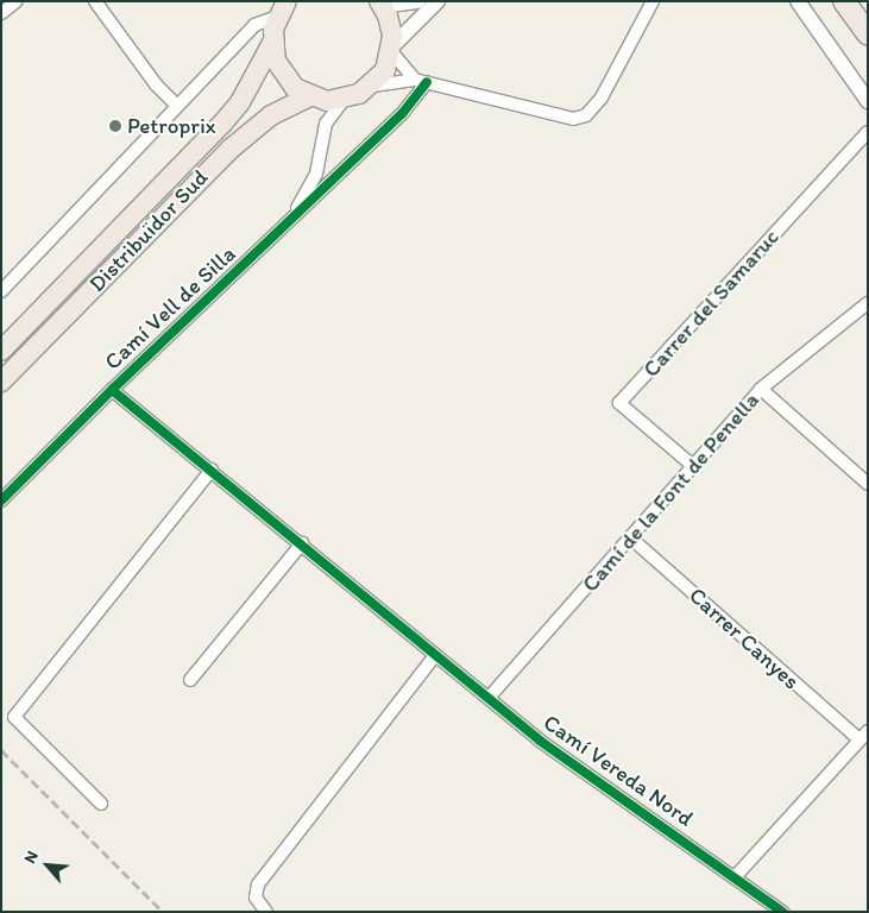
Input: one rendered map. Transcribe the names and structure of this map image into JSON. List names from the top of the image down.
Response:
{
  "streets": {
    "highway": ["Distribuïdor Sud"],
    "street": [
      "Carrer del Samaruc",
      "Camí Vell de Silla",
      "Camí de la Font de Penella",
      "Carrer Canyes",
      "Camí Vereda Nord"
    ]
  },
  "crossings": [
    ["Carrer del Samaruc", "Camí de la Font de Penella"],
    ["Camí Vell de Silla", "Camí Vereda Nord"],
    ["Camí de la Font de Penella", "Carrer Canyes"],
    ["Camí de la Font de Penella", "Camí Vereda Nord"]
  ],
  "places": ["Petroprix"],
  "north": "top left"
}
